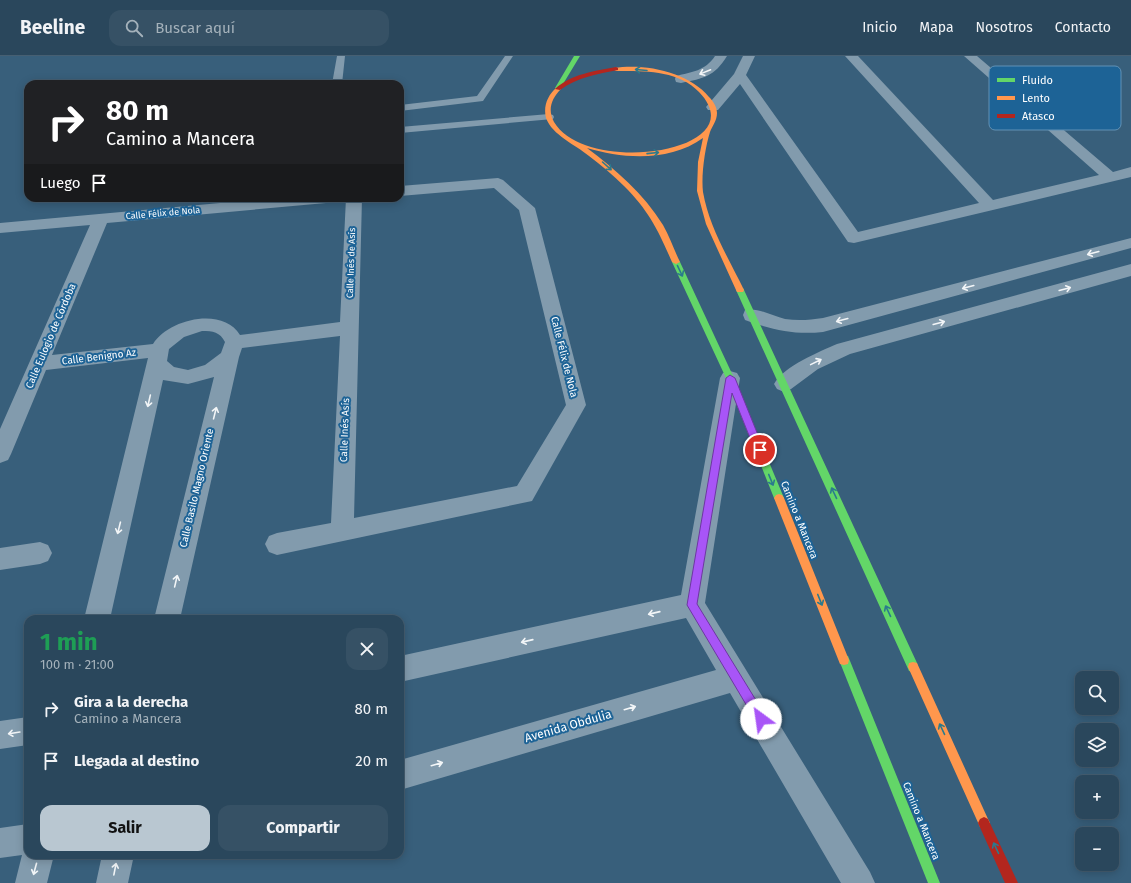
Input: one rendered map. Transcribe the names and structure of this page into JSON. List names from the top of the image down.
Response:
{
  "streets": {
    "street": [
      "Calle Félix de Nola",
      "Calle Inés de Asís",
      "Calle Eulogio de Córdoba",
      "Calle Benigno Az",
      "Calle Inés Asís",
      "Calle Basilo Magno Oriente",
      "Camino a Mancera",
      "Avenida Obdulia"
    ]
  },
  "crossings": [
    ["Calle Félix de Nola", "Calle Eulogio de Córdoba"],
    ["Calle Félix de Nola", "Calle Inés Asís"],
    ["Calle Inés de Asís", "Calle Inés Asís"],
    ["Calle Eulogio de Córdoba", "Calle Benigno Az"],
    ["Calle Benigno Az", "Calle Basilo Magno Oriente"]
  ],
  "legend": ["Fluido", "Lento", "Atasco"],
  "page": {
    "header": "Beeline",
    "search": "Buscar aquí",
    "nav": [
      "Inicio",
      "Mapa",
      "Nosotros",
      "Contacto"
    ],
    "turn": ["80 m", "Camino a Mancera"],
    "then": "Luego",
    "heading": ["1 min", "100 m · 21:00"],
    "map_buttons": ["+", "−"],
    "list": [
      {
        "name": "Gira a la derecha",
        "note": "Camino a Mancera",
        "value": "80 m"
      },
      {
        "name": "Llegada al destino",
        "value": "20 m"
      }
    ],
    "buttons": ["Salir", "Compartir"]
  }
}
